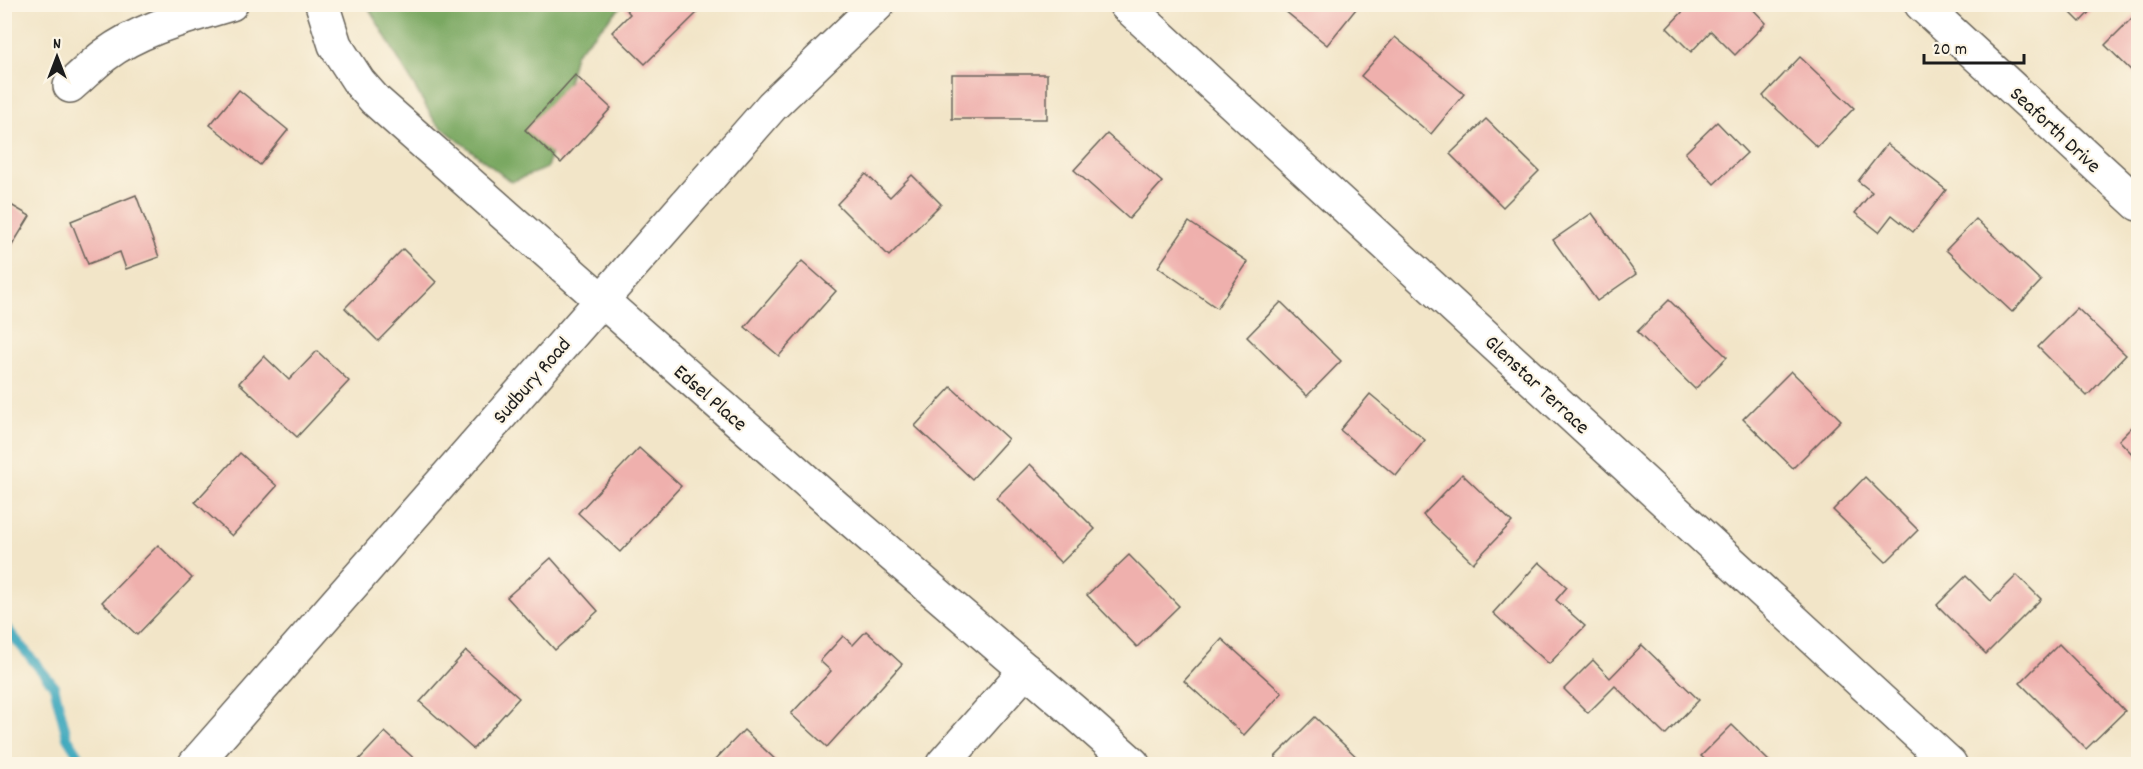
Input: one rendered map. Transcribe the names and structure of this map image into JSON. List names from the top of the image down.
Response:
{
  "streets": {
    "street": [
      "Seaforth Drive",
      "Sudbury Road",
      "Glenstar Terrace",
      "Edsel Place"
    ]
  },
  "crossings": [
    ["Sudbury Road", "Edsel Place"]
  ],
  "scale_bar": "20 m",
  "north": "top"
}
